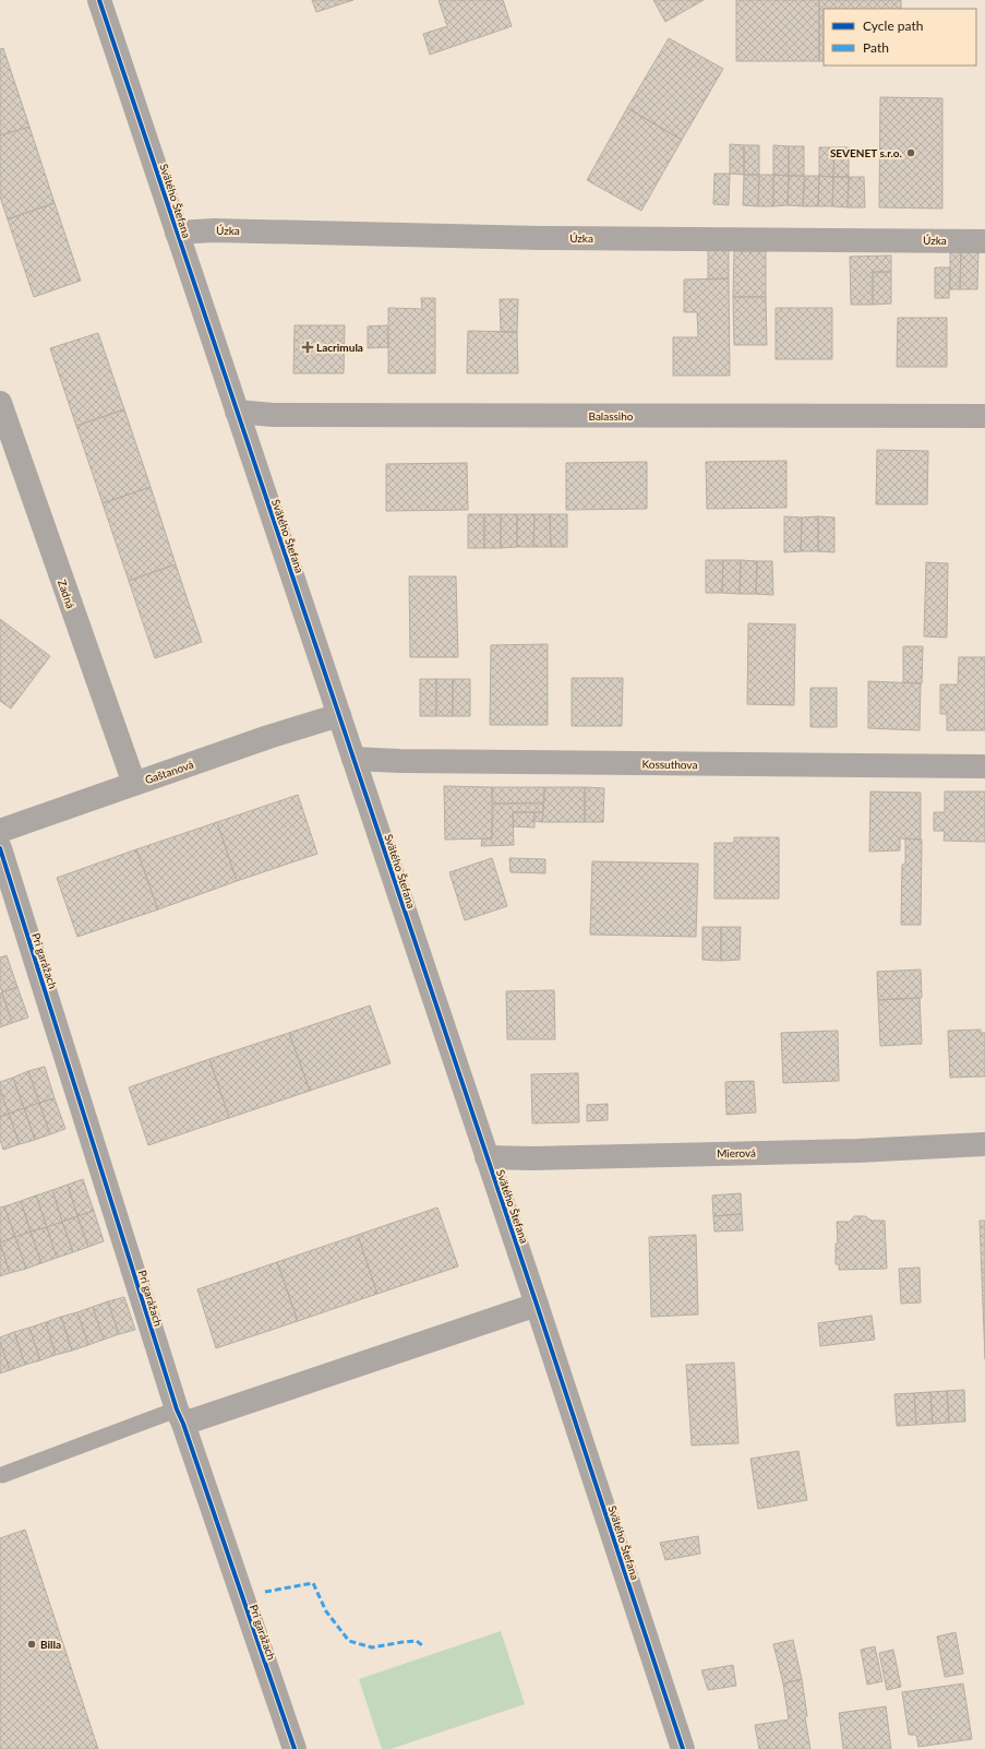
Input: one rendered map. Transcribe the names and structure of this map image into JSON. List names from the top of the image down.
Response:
{
  "streets": {
    "street": [
      "Svätého Štefana",
      "Úzka",
      "Balassiho",
      "Zadná",
      "Kossuthova",
      "Gaštanová",
      "Pri garážach",
      "Mierová"
    ]
  },
  "crossings": [
    ["Svätého Štefana", "Úzka"],
    ["Svätého Štefana", "Balassiho"],
    ["Svätého Štefana", "Kossuthova"],
    ["Svätého Štefana", "Gaštanová"],
    ["Svätého Štefana", "Mierová"],
    ["Zadná", "Gaštanová"]
  ],
  "places": {
    "other": ["SEVENET s.r.o.", "Billa"],
    "health": ["Lacrimula"]
  },
  "legend": ["Cycle path", "Path"]
}
